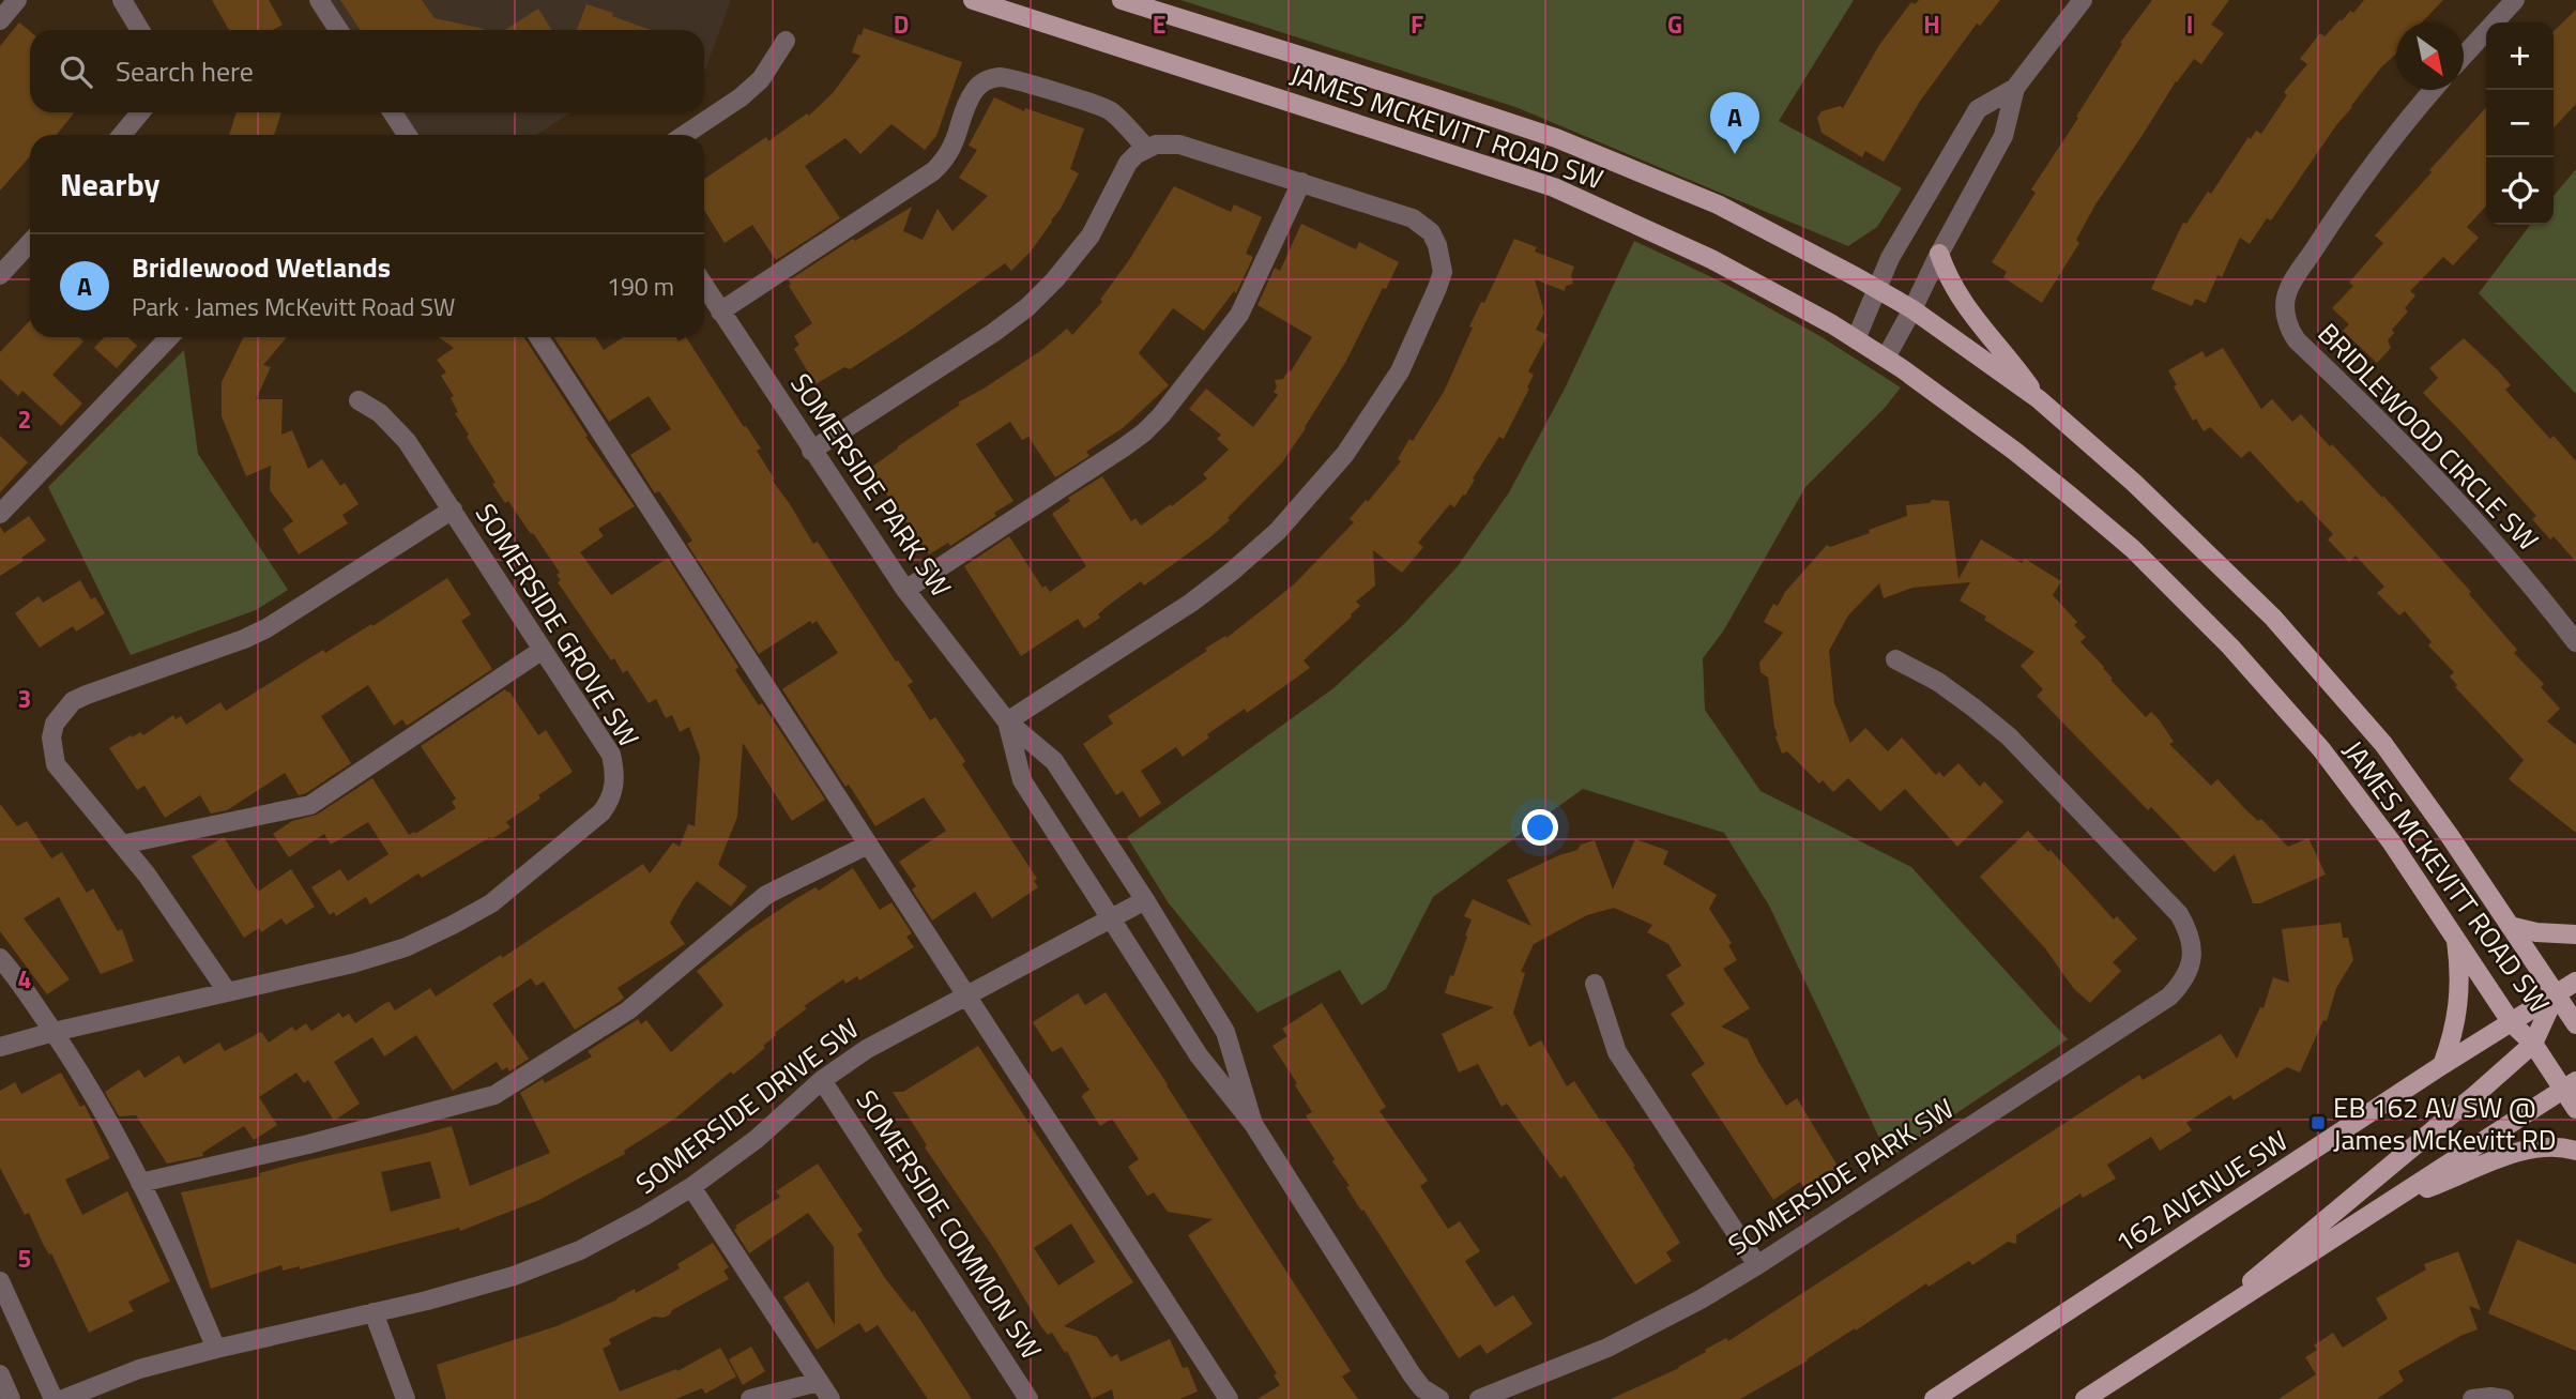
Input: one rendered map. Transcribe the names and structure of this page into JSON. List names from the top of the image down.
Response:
{
  "streets": {
    "main road": ["JAMES MCKEVITT ROAD SW", "162 AVENUE SW"],
    "street": [
      "BRIDLEWOOD CIRCLE SW",
      "SOMERSIDE PARK SW",
      "SOMERSIDE GROVE SW",
      "SOMERSIDE DRIVE SW",
      "SOMERSIDE COMMON SW"
    ]
  },
  "crossings": [
    ["JAMES MCKEVITT ROAD SW", "162 AVENUE SW"],
    ["SOMERSIDE PARK SW", "SOMERSIDE DRIVE SW"],
    ["SOMERSIDE DRIVE SW", "SOMERSIDE COMMON SW"]
  ],
  "places": {
    "transit": ["EB 162 AV SW @ James McKevitt RD"]
  },
  "north": "bottom right",
  "page": {
    "map_buttons": ["+", "−"],
    "search": "Search here",
    "pins": "A",
    "heading": "Nearby",
    "list": [
      {
        "mark": "A",
        "name": "Bridlewood Wetlands",
        "note": "Park · James McKevitt Road SW",
        "value": "190 m"
      }
    ]
  },
  "grid": {
    "columns": [
      "D",
      "E",
      "F",
      "G",
      "H",
      "I"
    ],
    "rows": [
      "2",
      "3",
      "4",
      "5"
    ]
  }
}
